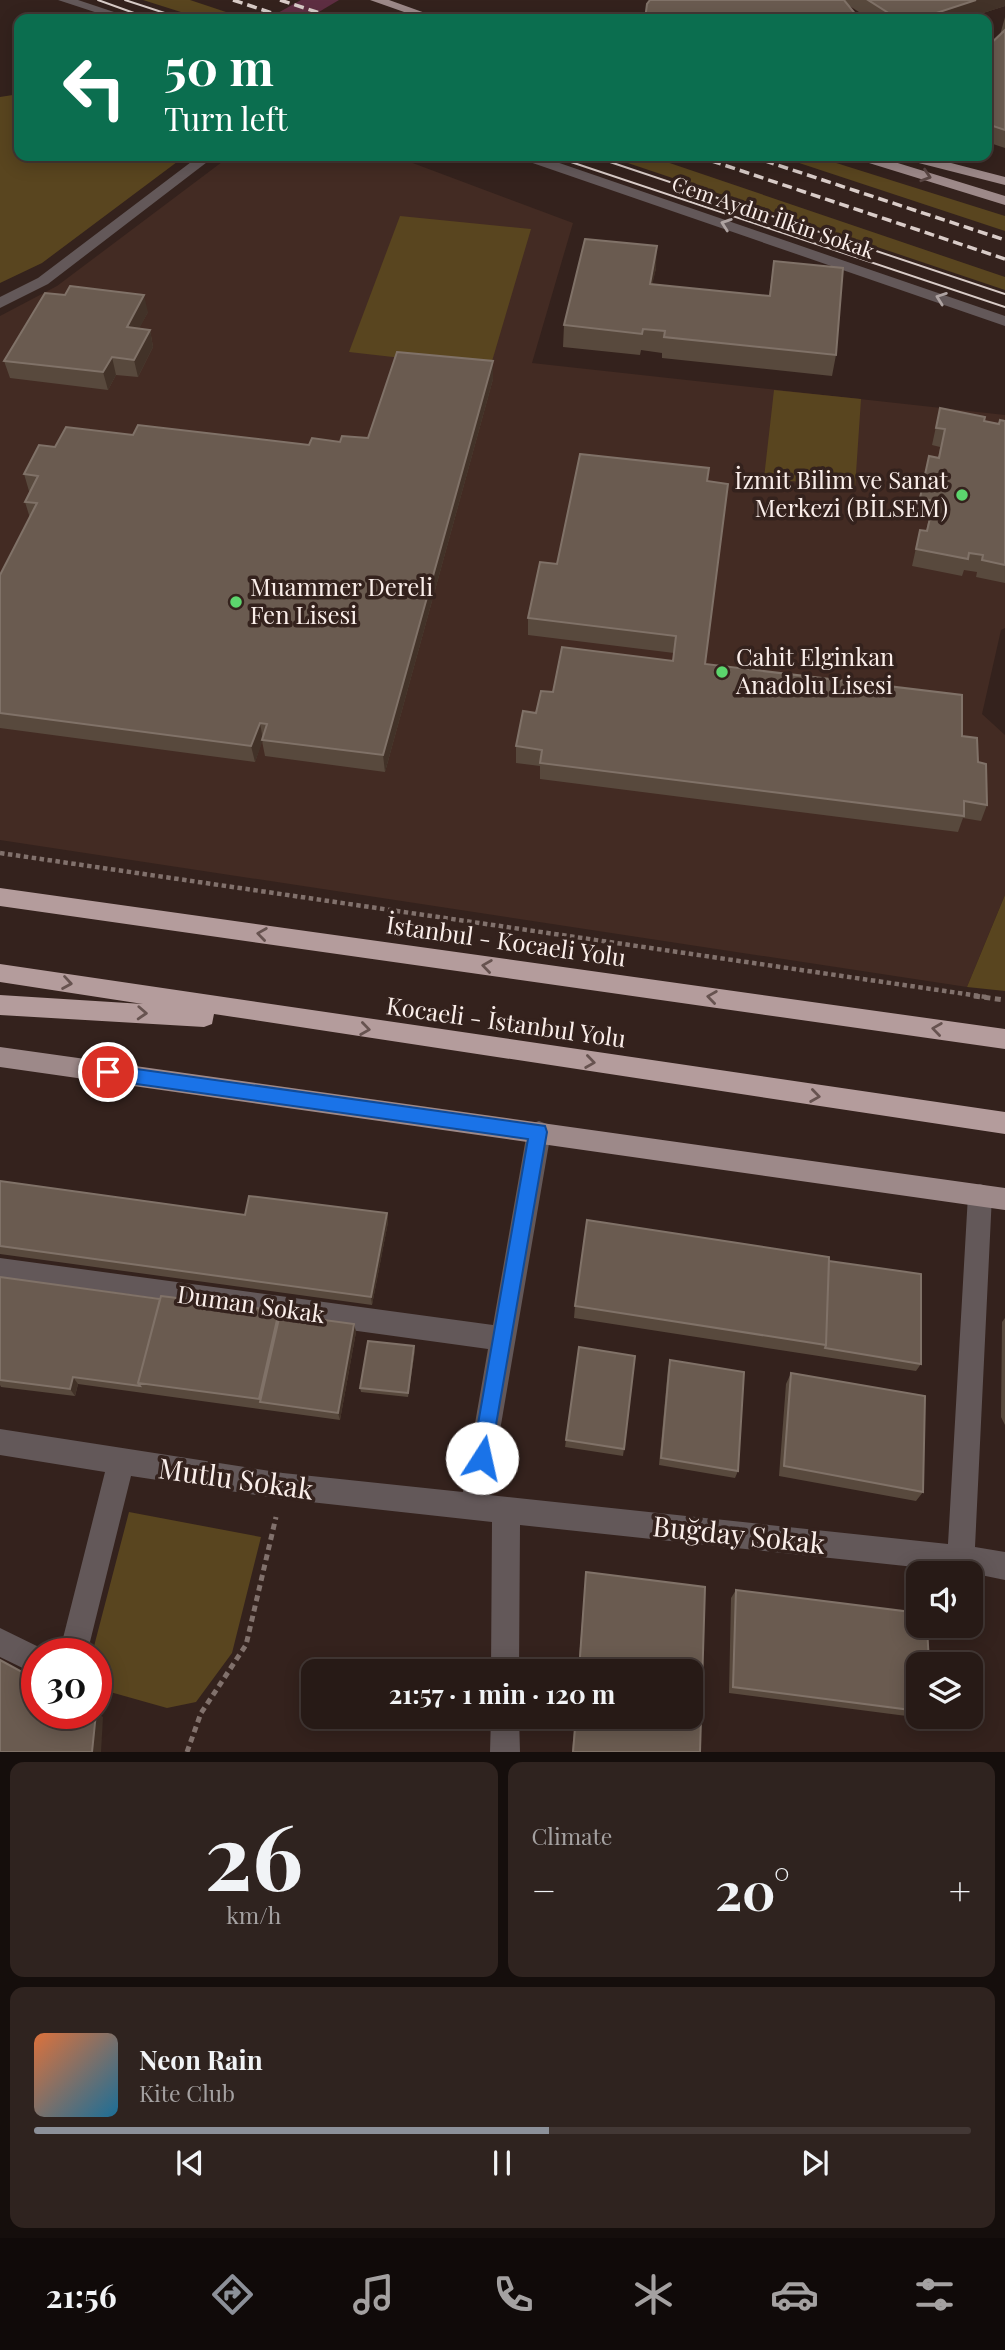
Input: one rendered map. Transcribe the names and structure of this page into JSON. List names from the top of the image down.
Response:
{
  "streets": {
    "highway": ["İstanbul - Kocaeli Yolu", "Kocaeli - İstanbul Yolu"],
    "street": [
      "Cem Aydın İlkin Sokak",
      "Duman Sokak",
      "Mutlu Sokak",
      "Buğday Sokak"
    ]
  },
  "crossings": [
    ["Mutlu Sokak", "Buğday Sokak"]
  ],
  "one_way": ["Cem Aydın İlkin Sokak"],
  "places": ["İzmit Bilim ve Sanat Merkezi (BİLSEM)", "Muammer Dereli Fen Lisesi", "Cahit Elginkan Anadolu Lisesi"],
  "page": {
    "turn": ["50 m", "Turn left"],
    "limit": "30",
    "trip": "21:57 · 1 min · 120 m",
    "tile": [
      ["26", "km/h"],
      "Climate"
    ],
    "heat": ["−", "20°", "+"],
    "song": ["Neon Rain", "Kite Club"],
    "tabs": "21:56"
  }
}
